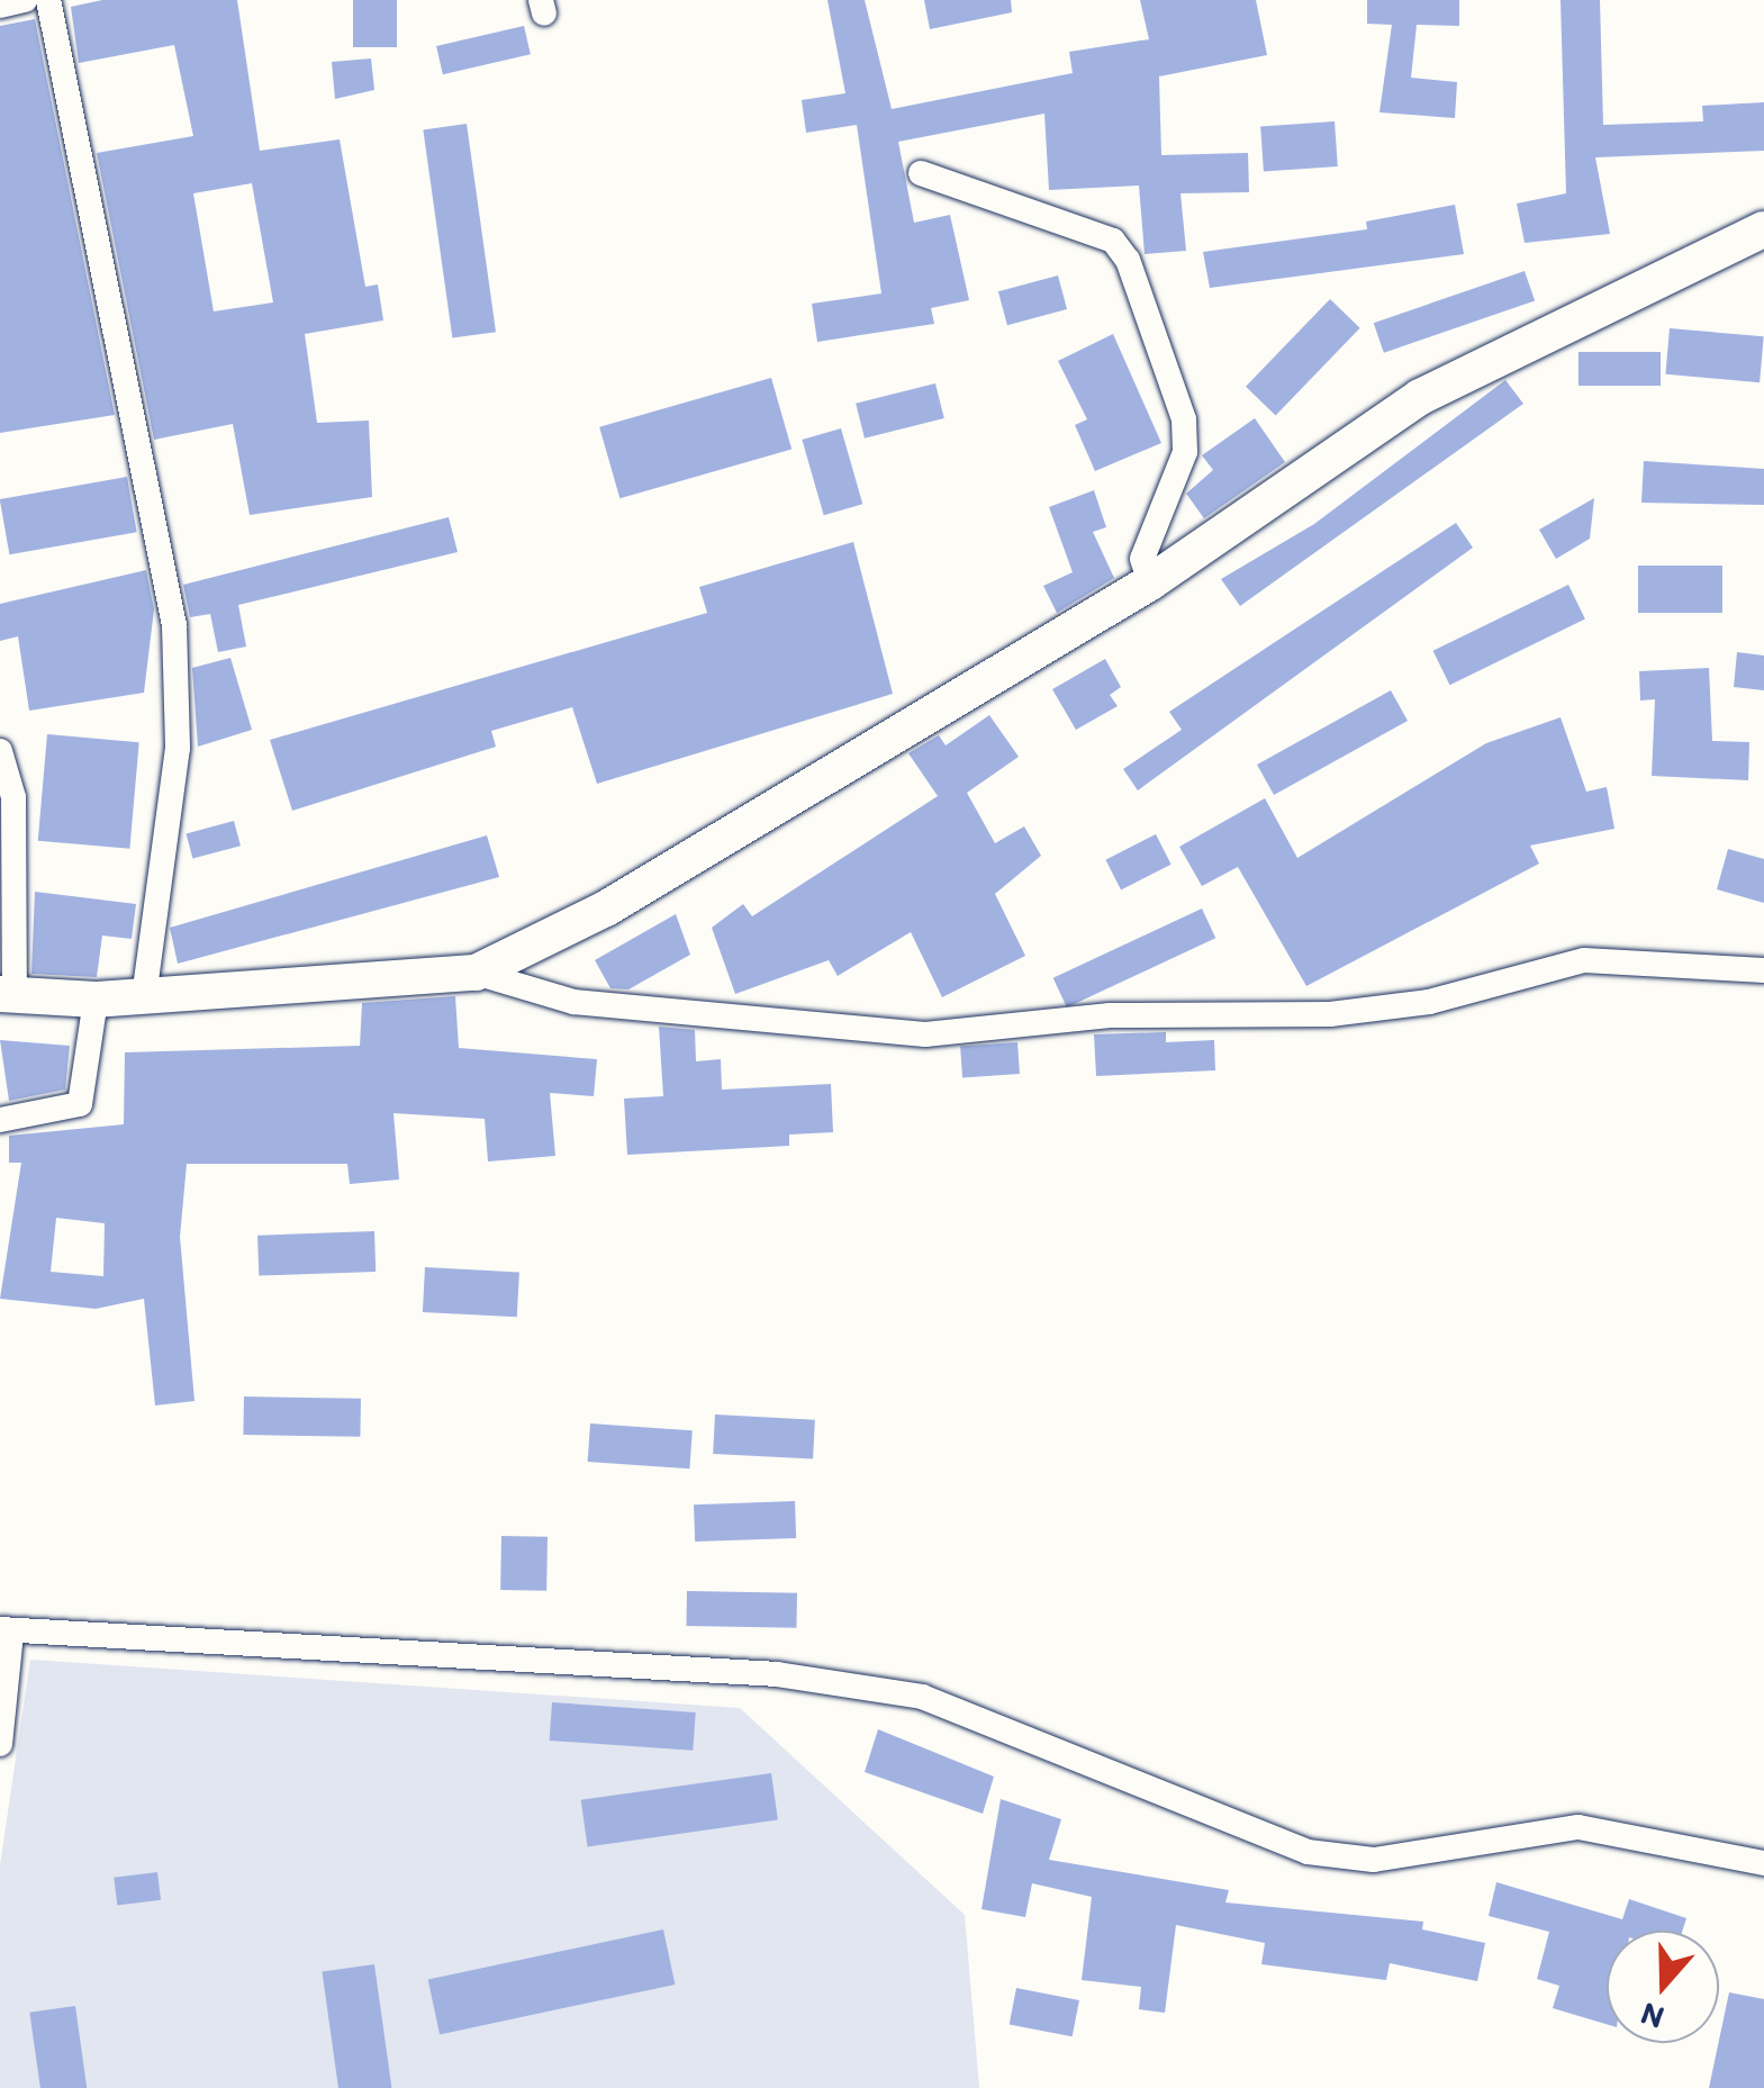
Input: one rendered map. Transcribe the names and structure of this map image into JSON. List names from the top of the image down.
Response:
{
  "north": "bottom"
}
